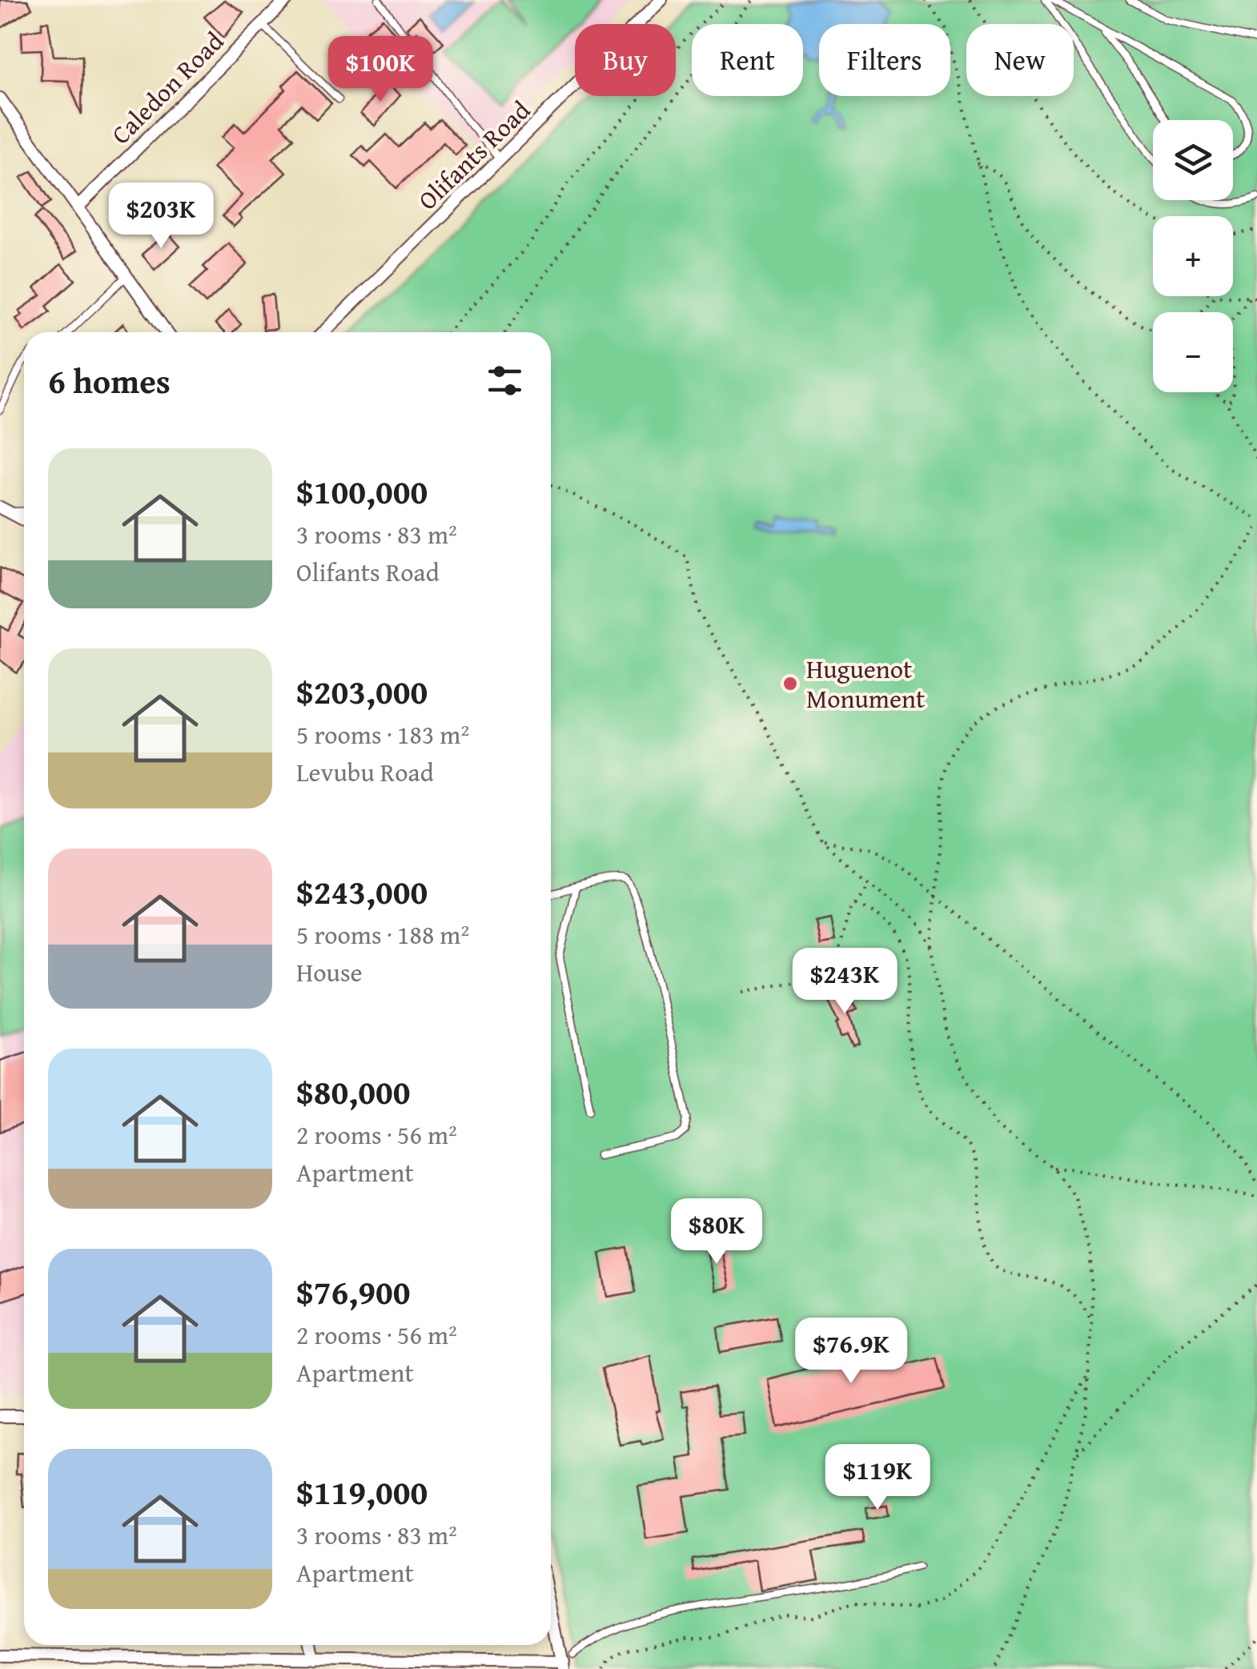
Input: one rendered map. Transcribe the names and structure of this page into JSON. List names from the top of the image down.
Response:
{
  "streets": {
    "street": ["Caledon Road", "Olifants Road"]
  },
  "places": ["Huguenot Monument"],
  "page": {
    "chip": [
      "Buy",
      "Rent",
      "Filters",
      "New"
    ],
    "price": [
      "$100K",
      "$203K",
      "$243K",
      "$80K",
      "$76.9K",
      "$119K"
    ],
    "map_buttons": ["+", "−"],
    "heading": "6 homes",
    "list": [
      {
        "name": "$100,000",
        "note": "3 rooms · 83 m² · Olifants Road"
      },
      {
        "name": "$203,000",
        "note": "5 rooms · 183 m² · Levubu Road"
      },
      {
        "name": "$243,000",
        "note": "5 rooms · 188 m² · House"
      },
      {
        "name": "$80,000",
        "note": "2 rooms · 56 m² · Apartment"
      },
      {
        "name": "$76,900",
        "note": "2 rooms · 56 m² · Apartment"
      },
      {
        "name": "$119,000",
        "note": "3 rooms · 83 m² · Apartment"
      }
    ]
  }
}
